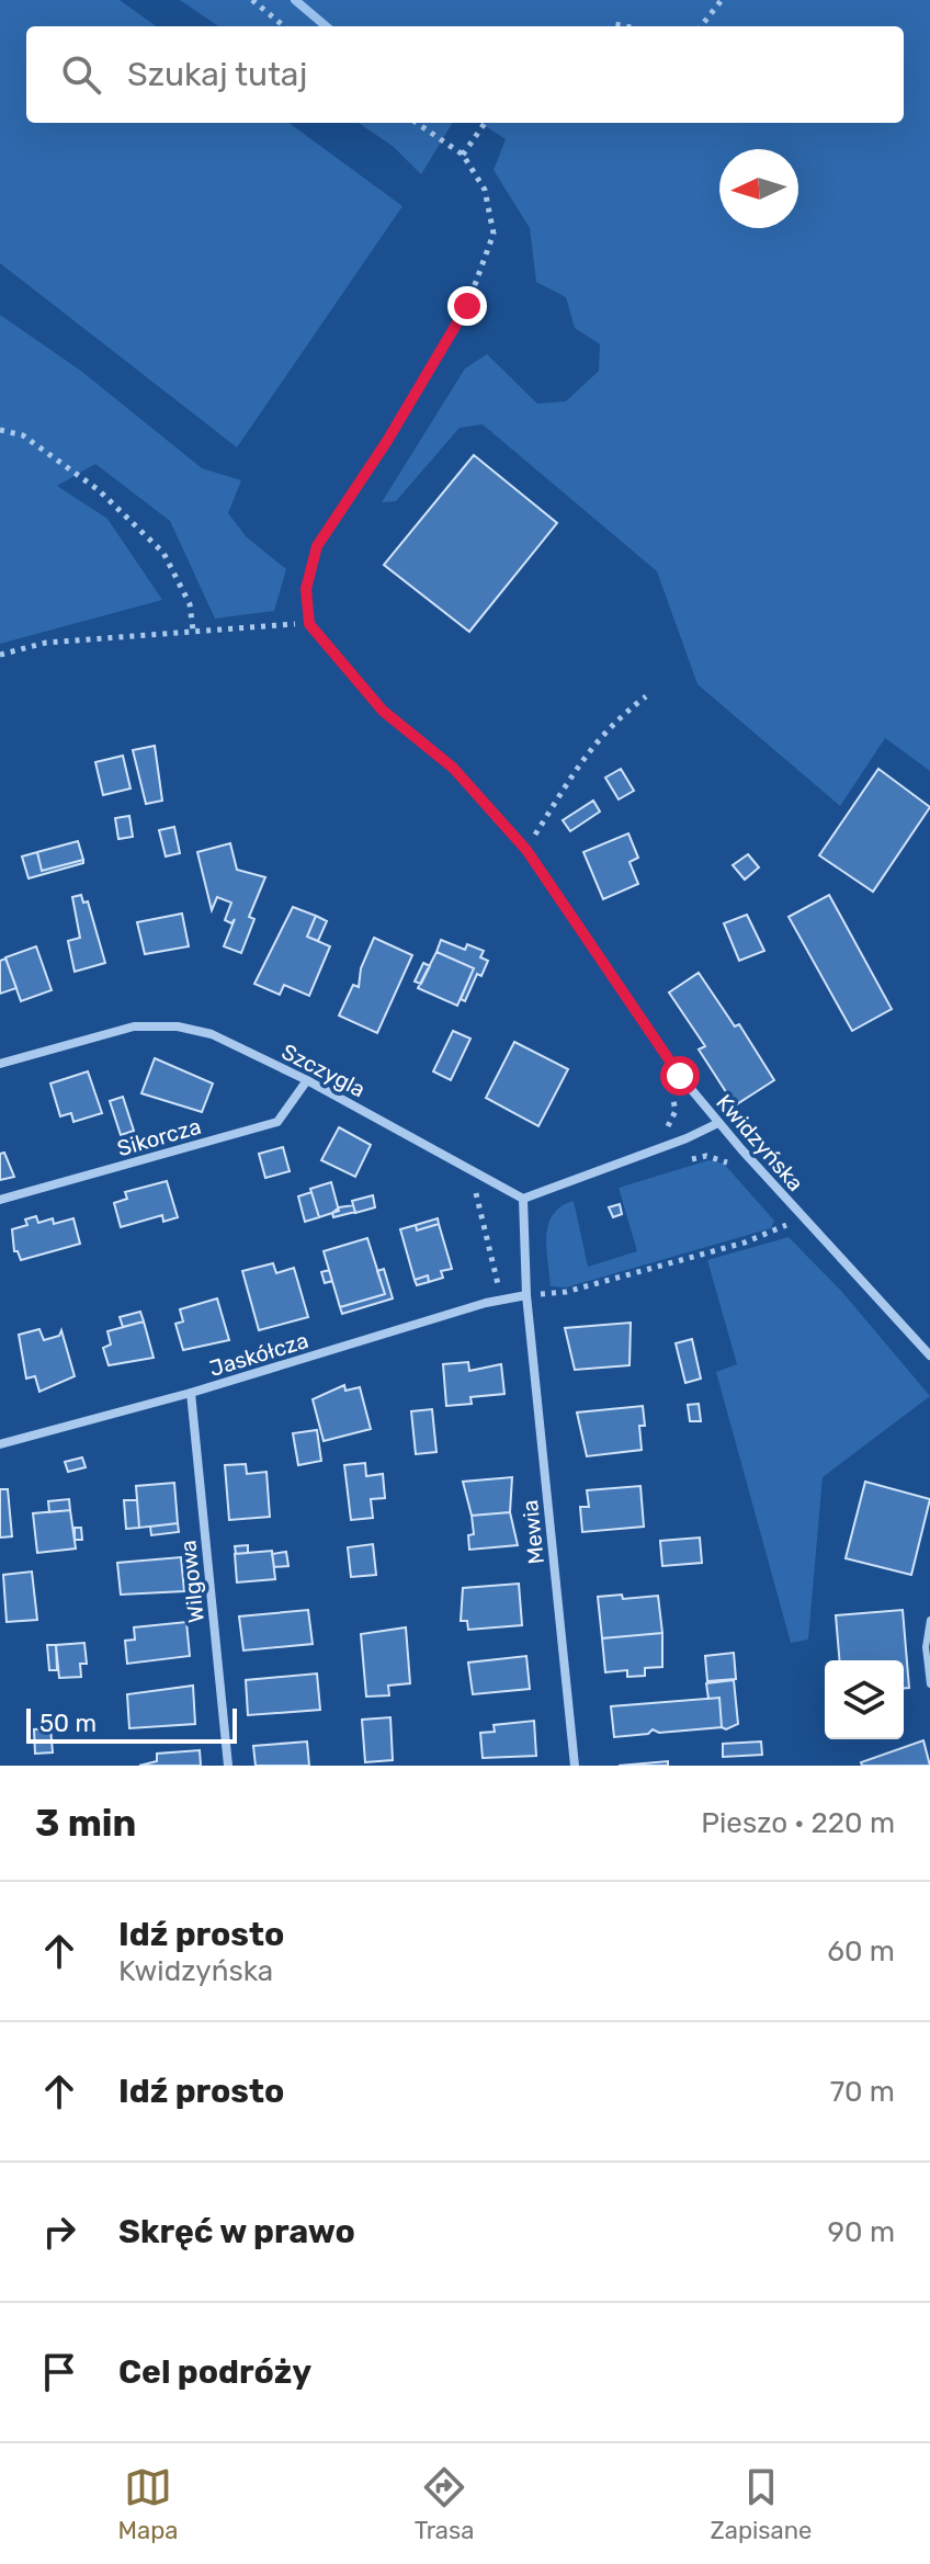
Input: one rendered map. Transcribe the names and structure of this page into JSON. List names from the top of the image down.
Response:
{
  "streets": {
    "street": [
      "Szczygla",
      "Sikorcza",
      "Kwidzyńska",
      "Jaskółcza",
      "Mewia",
      "Wilgowa"
    ]
  },
  "crossings": [
    ["Szczygla", "Sikorcza"],
    ["Jaskółcza", "Mewia"],
    ["Jaskółcza", "Wilgowa"]
  ],
  "scale_bar": "50 m",
  "north": "left",
  "page": {
    "search": "Szukaj tutaj",
    "scale": "50 m",
    "heading": ["3 min", "Pieszo · 220 m"],
    "list": [
      ["Idź prosto", "Kwidzyńska", "60 m"],
      ["Idź prosto", "70 m"],
      ["Skręć w prawo", "90 m"],
      "Cel podróży"
    ],
    "nav": ["Mapa", "Trasa", "Zapisane"]
  }
}
